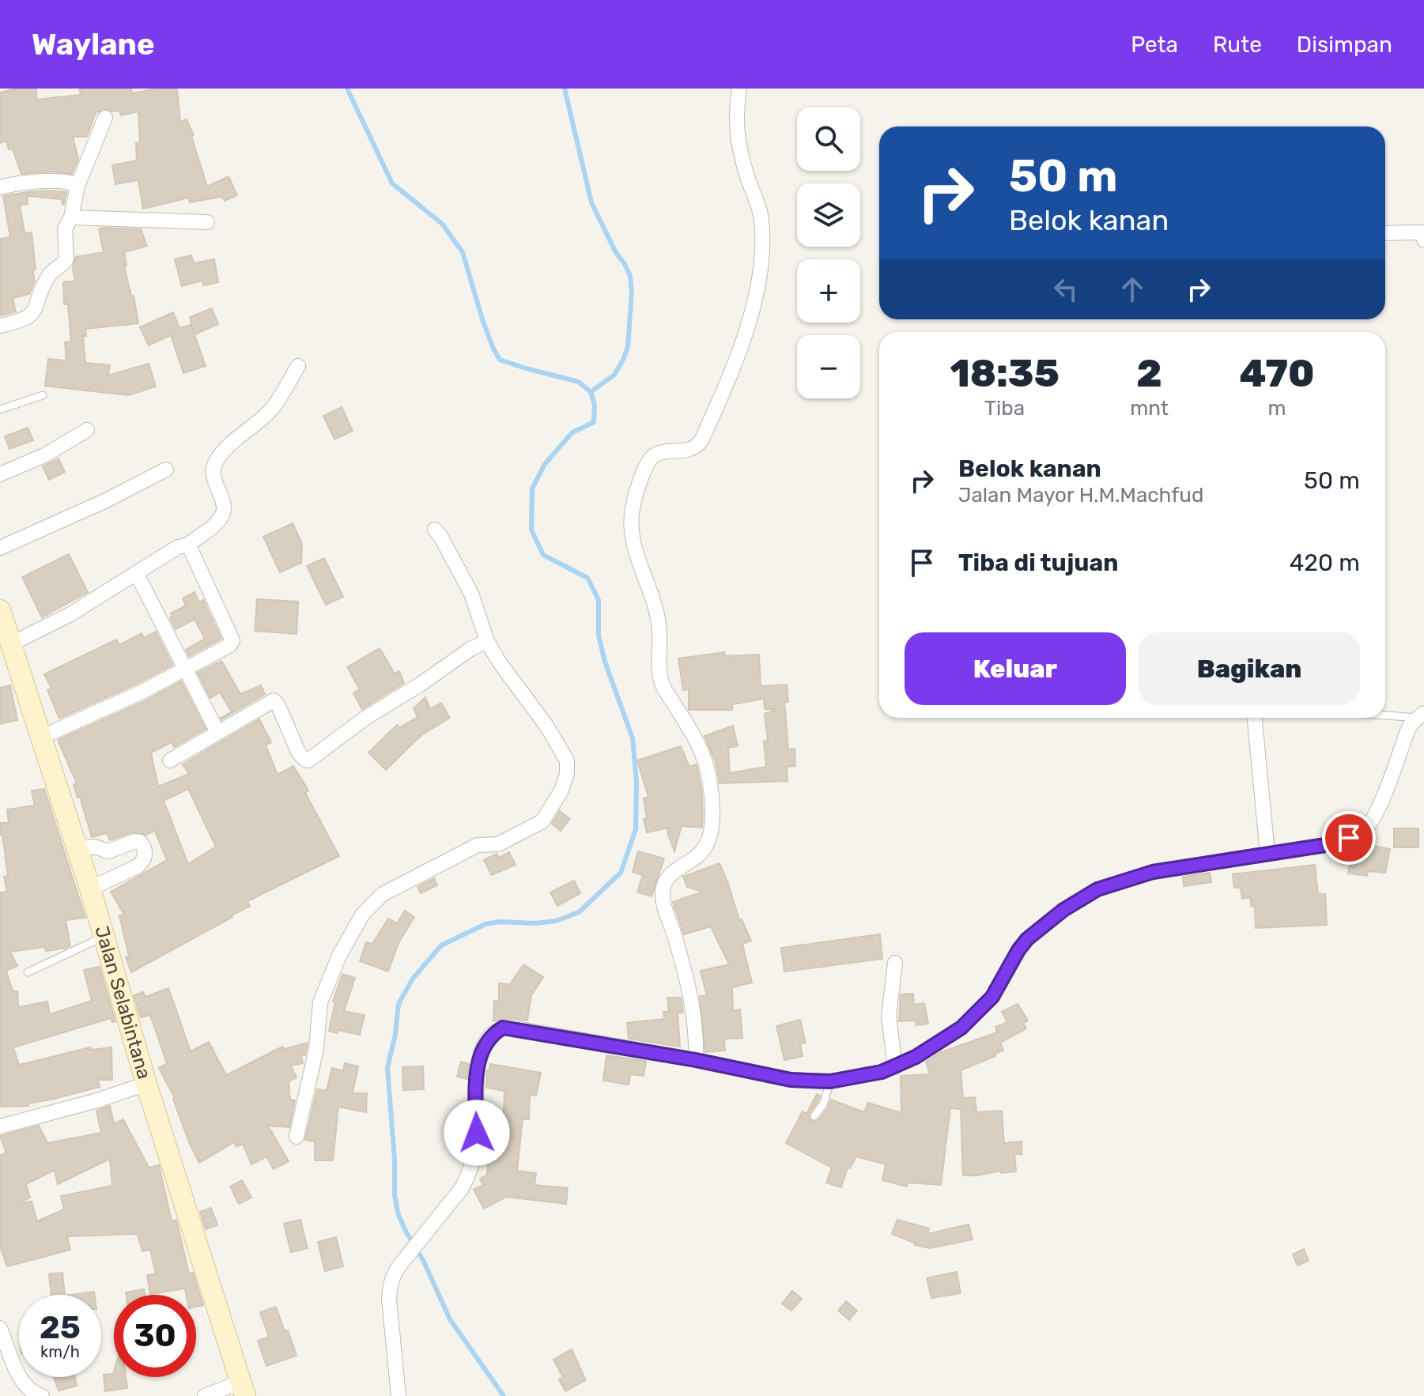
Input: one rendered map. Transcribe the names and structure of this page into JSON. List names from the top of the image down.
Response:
{
  "streets": {
    "street": ["Jalan Selabintana"]
  },
  "page": {
    "header": "Waylane",
    "nav": ["Peta", "Rute", "Disimpan"],
    "map_buttons": ["+", "−"],
    "turn": ["50 m", "Belok kanan"],
    "eta": [
      "18:35",
      "Tiba",
      "2",
      "mnt",
      "470",
      "m"
    ],
    "list": [
      {
        "name": "Belok kanan",
        "note": "Jalan Mayor H.M.Machfud",
        "value": "50 m"
      },
      {
        "name": "Tiba di tujuan",
        "value": "420 m"
      }
    ],
    "buttons": ["Keluar", "Bagikan"],
    "speed": "25 km/h",
    "limit": "30"
  }
}
